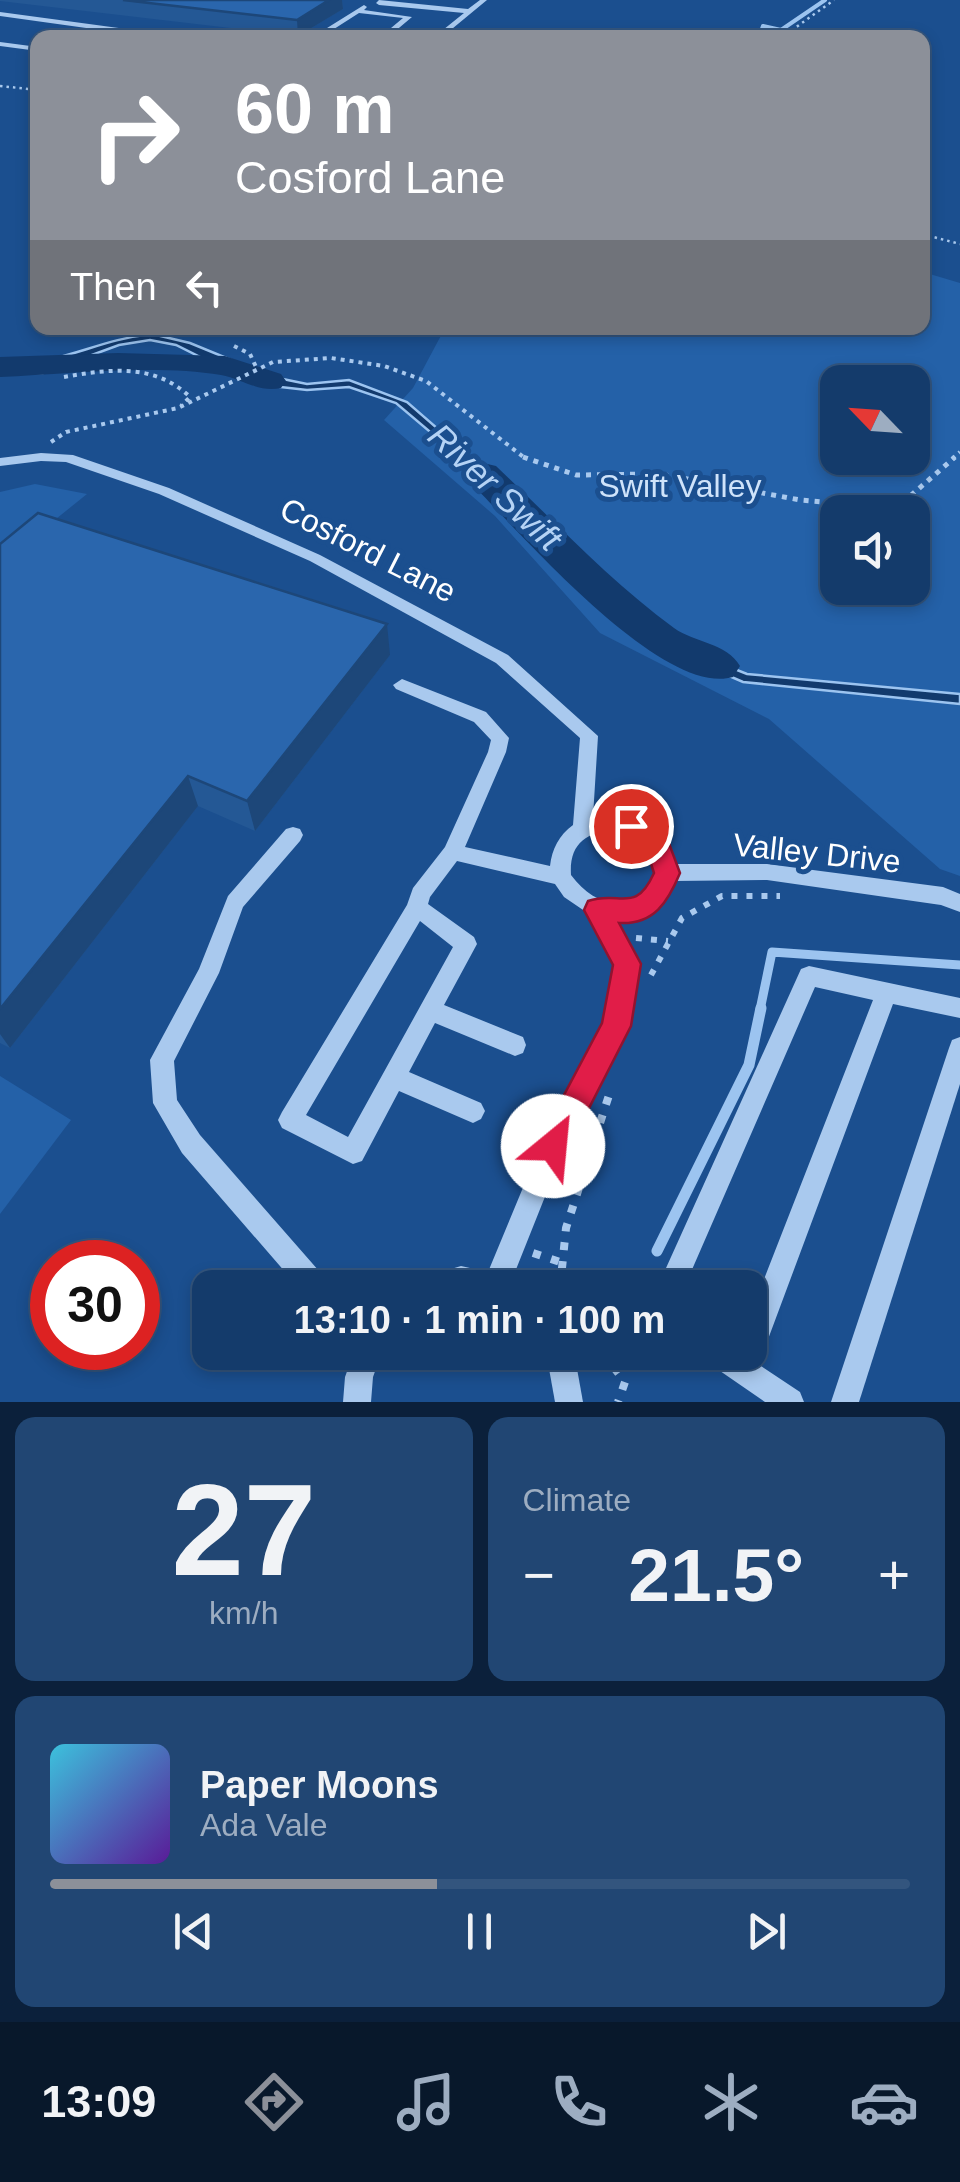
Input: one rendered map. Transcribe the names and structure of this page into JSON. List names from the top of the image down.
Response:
{
  "streets": {
    "street": ["Cosford Lane", "Valley Drive"]
  },
  "crossings": [
    ["Cosford Lane", "Valley Drive"]
  ],
  "water": ["River Swift"],
  "parks": ["Swift Valley"],
  "north": "top left",
  "page": {
    "turn": ["60 m", "Cosford Lane"],
    "then": "Then",
    "limit": "30",
    "trip": "13:10 · 1 min · 100 m",
    "tile": [
      ["27", "km/h"],
      "Climate"
    ],
    "heat": ["−", "21.5°", "+"],
    "song": ["Paper Moons", "Ada Vale"],
    "tabs": "13:09"
  }
}
